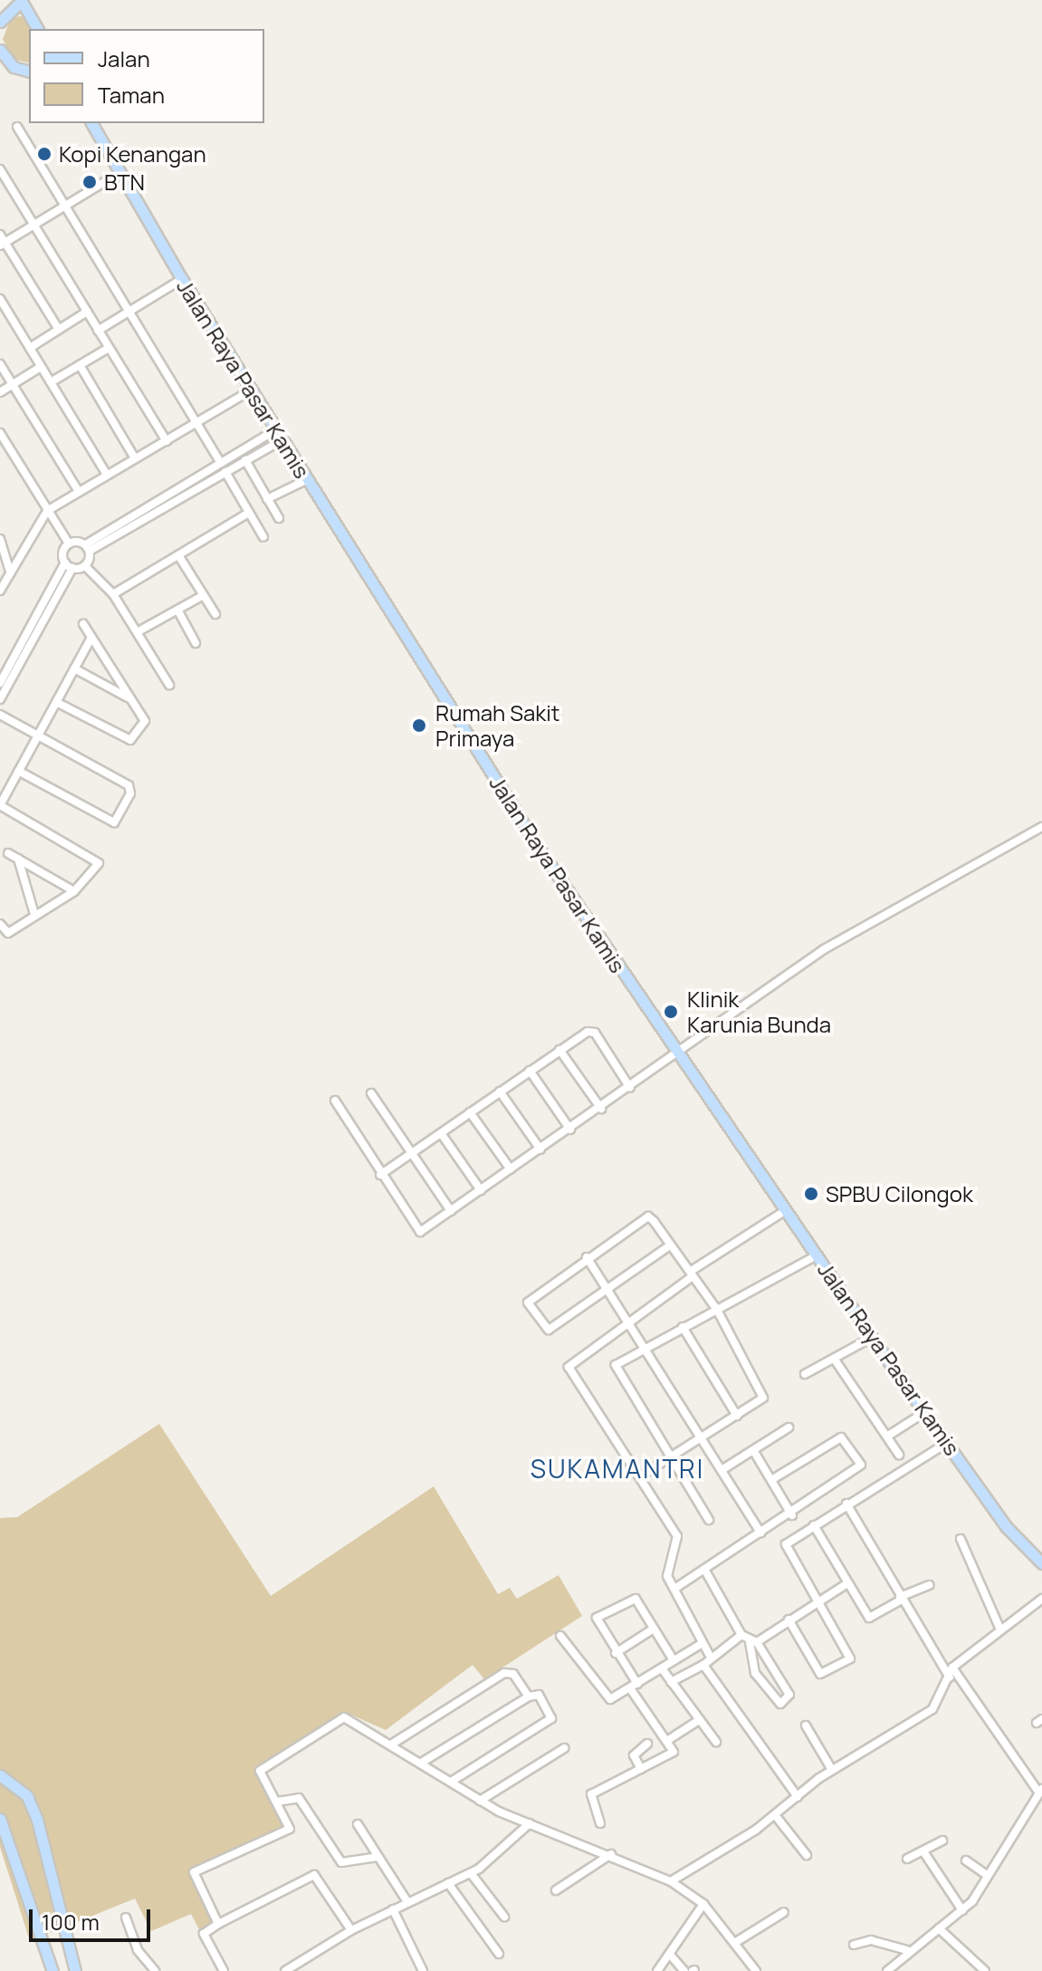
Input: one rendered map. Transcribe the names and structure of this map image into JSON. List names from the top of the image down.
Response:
{
  "streets": {
    "main road": ["Jalan Raya Pasar Kamis"]
  },
  "districts": ["SUKAMANTRI"],
  "places": [
    "Kopi Kenangan",
    "BTN",
    "Rumah Sakit Primaya",
    "Klinik Karunia Bunda",
    "SPBU Cilongok"
  ],
  "legend": ["Jalan", "Taman"],
  "scale_bar": "100 m"
}
